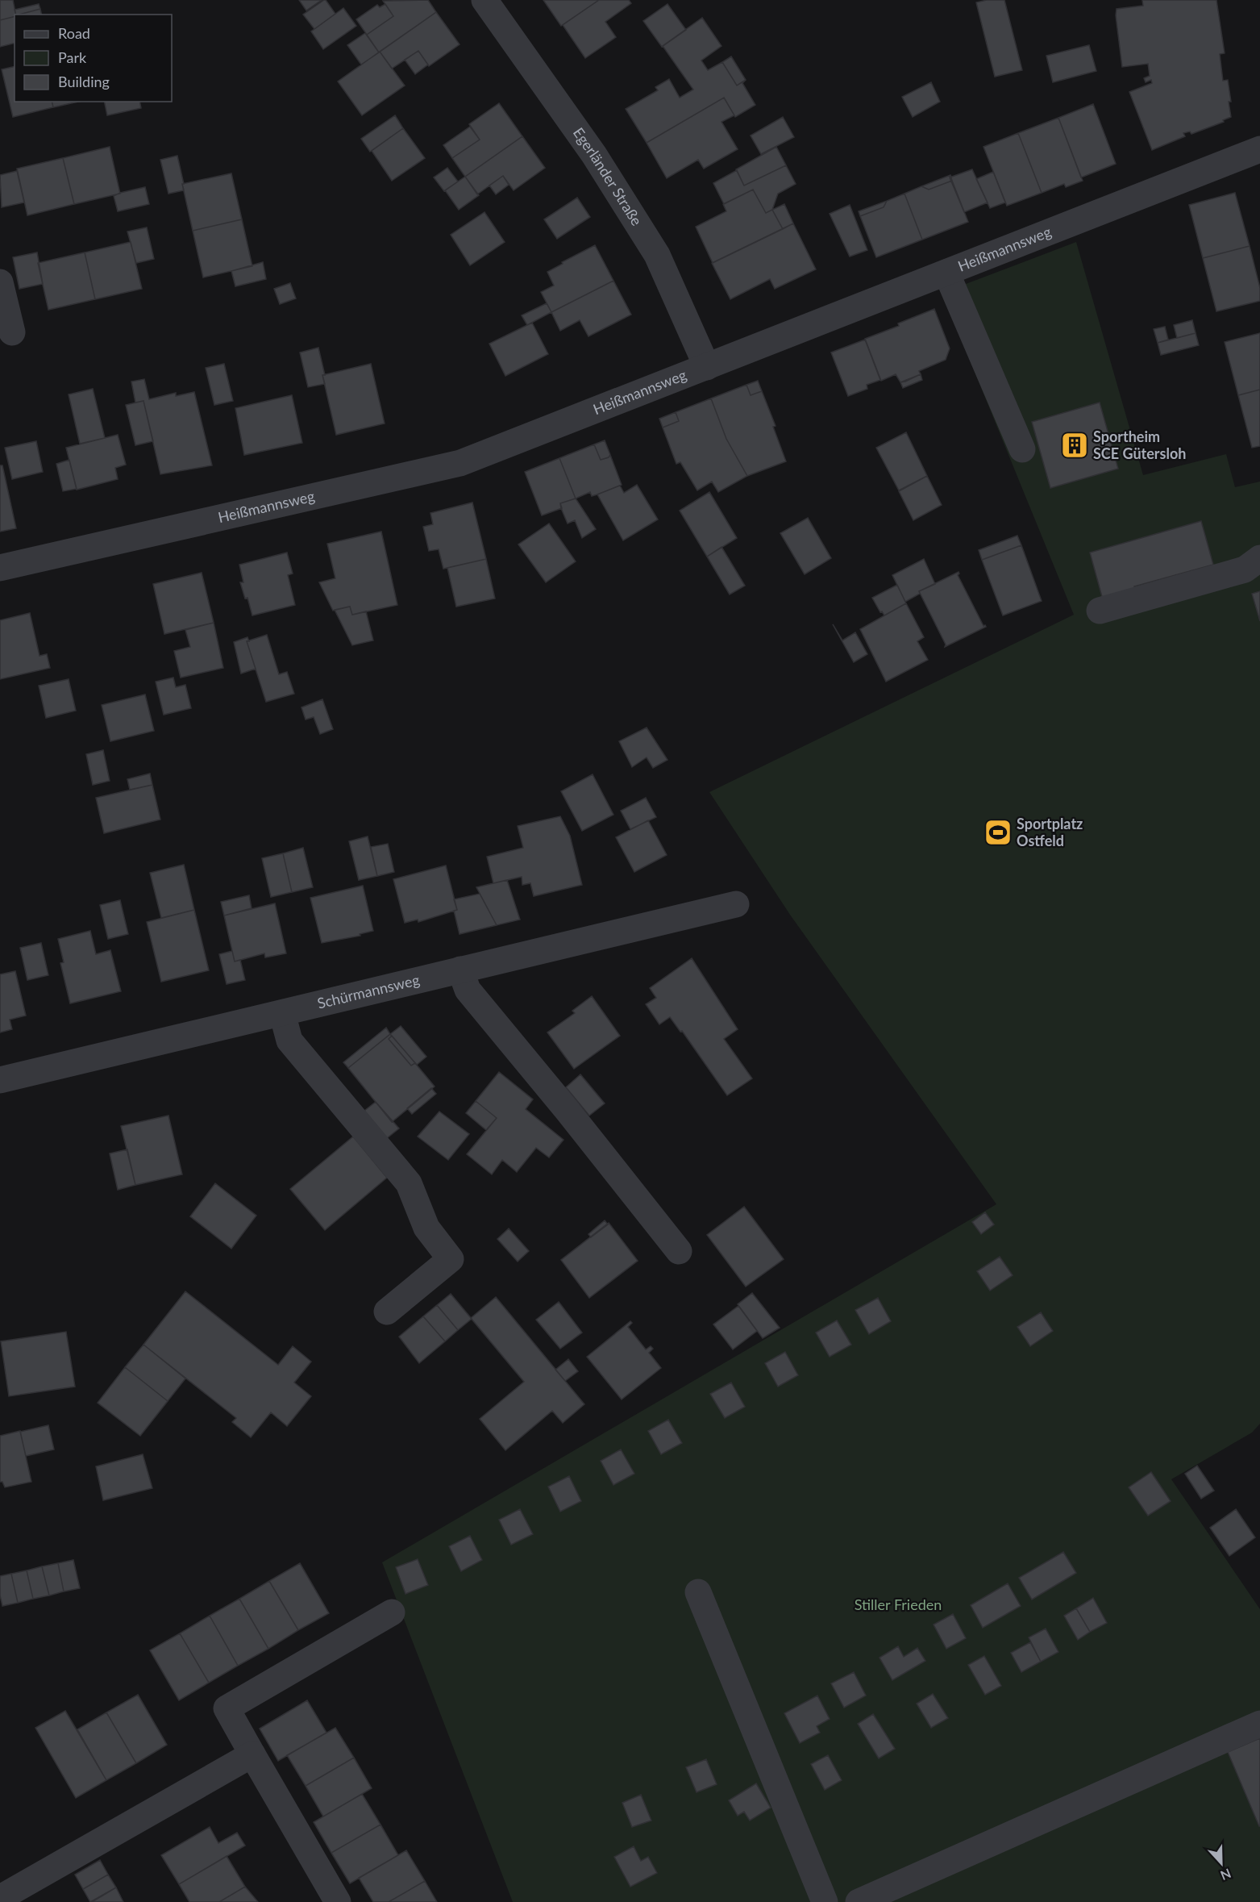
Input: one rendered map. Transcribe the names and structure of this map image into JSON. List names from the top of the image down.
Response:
{
  "streets": {
    "street": ["Egerländer Straße", "Heißmannsweg", "Schürmannsweg"]
  },
  "crossings": [
    ["Egerländer Straße", "Heißmannsweg"]
  ],
  "parks": ["Stiller Frieden"],
  "places": {
    "building": ["Sportheim SCE Gütersloh"],
    "sports": ["Sportplatz Ostfeld"]
  },
  "legend": ["Road", "Park", "Building"],
  "north": "bottom"
}
